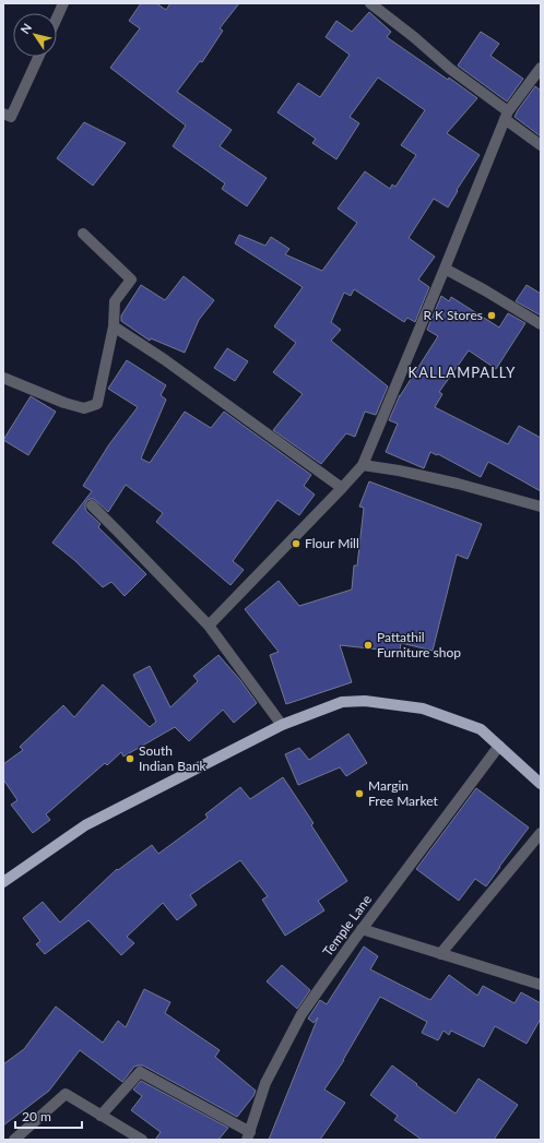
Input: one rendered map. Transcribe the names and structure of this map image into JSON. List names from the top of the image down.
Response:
{
  "streets": {
    "street": ["Temple Lane"]
  },
  "districts": ["KALLAMPALLY"],
  "places": [
    "R K Stores",
    "Flour Mill",
    "Pattathil Furniture shop",
    "South Indian Bank",
    "Margin Free Market"
  ],
  "scale_bar": "20 m",
  "north": "top left"
}
